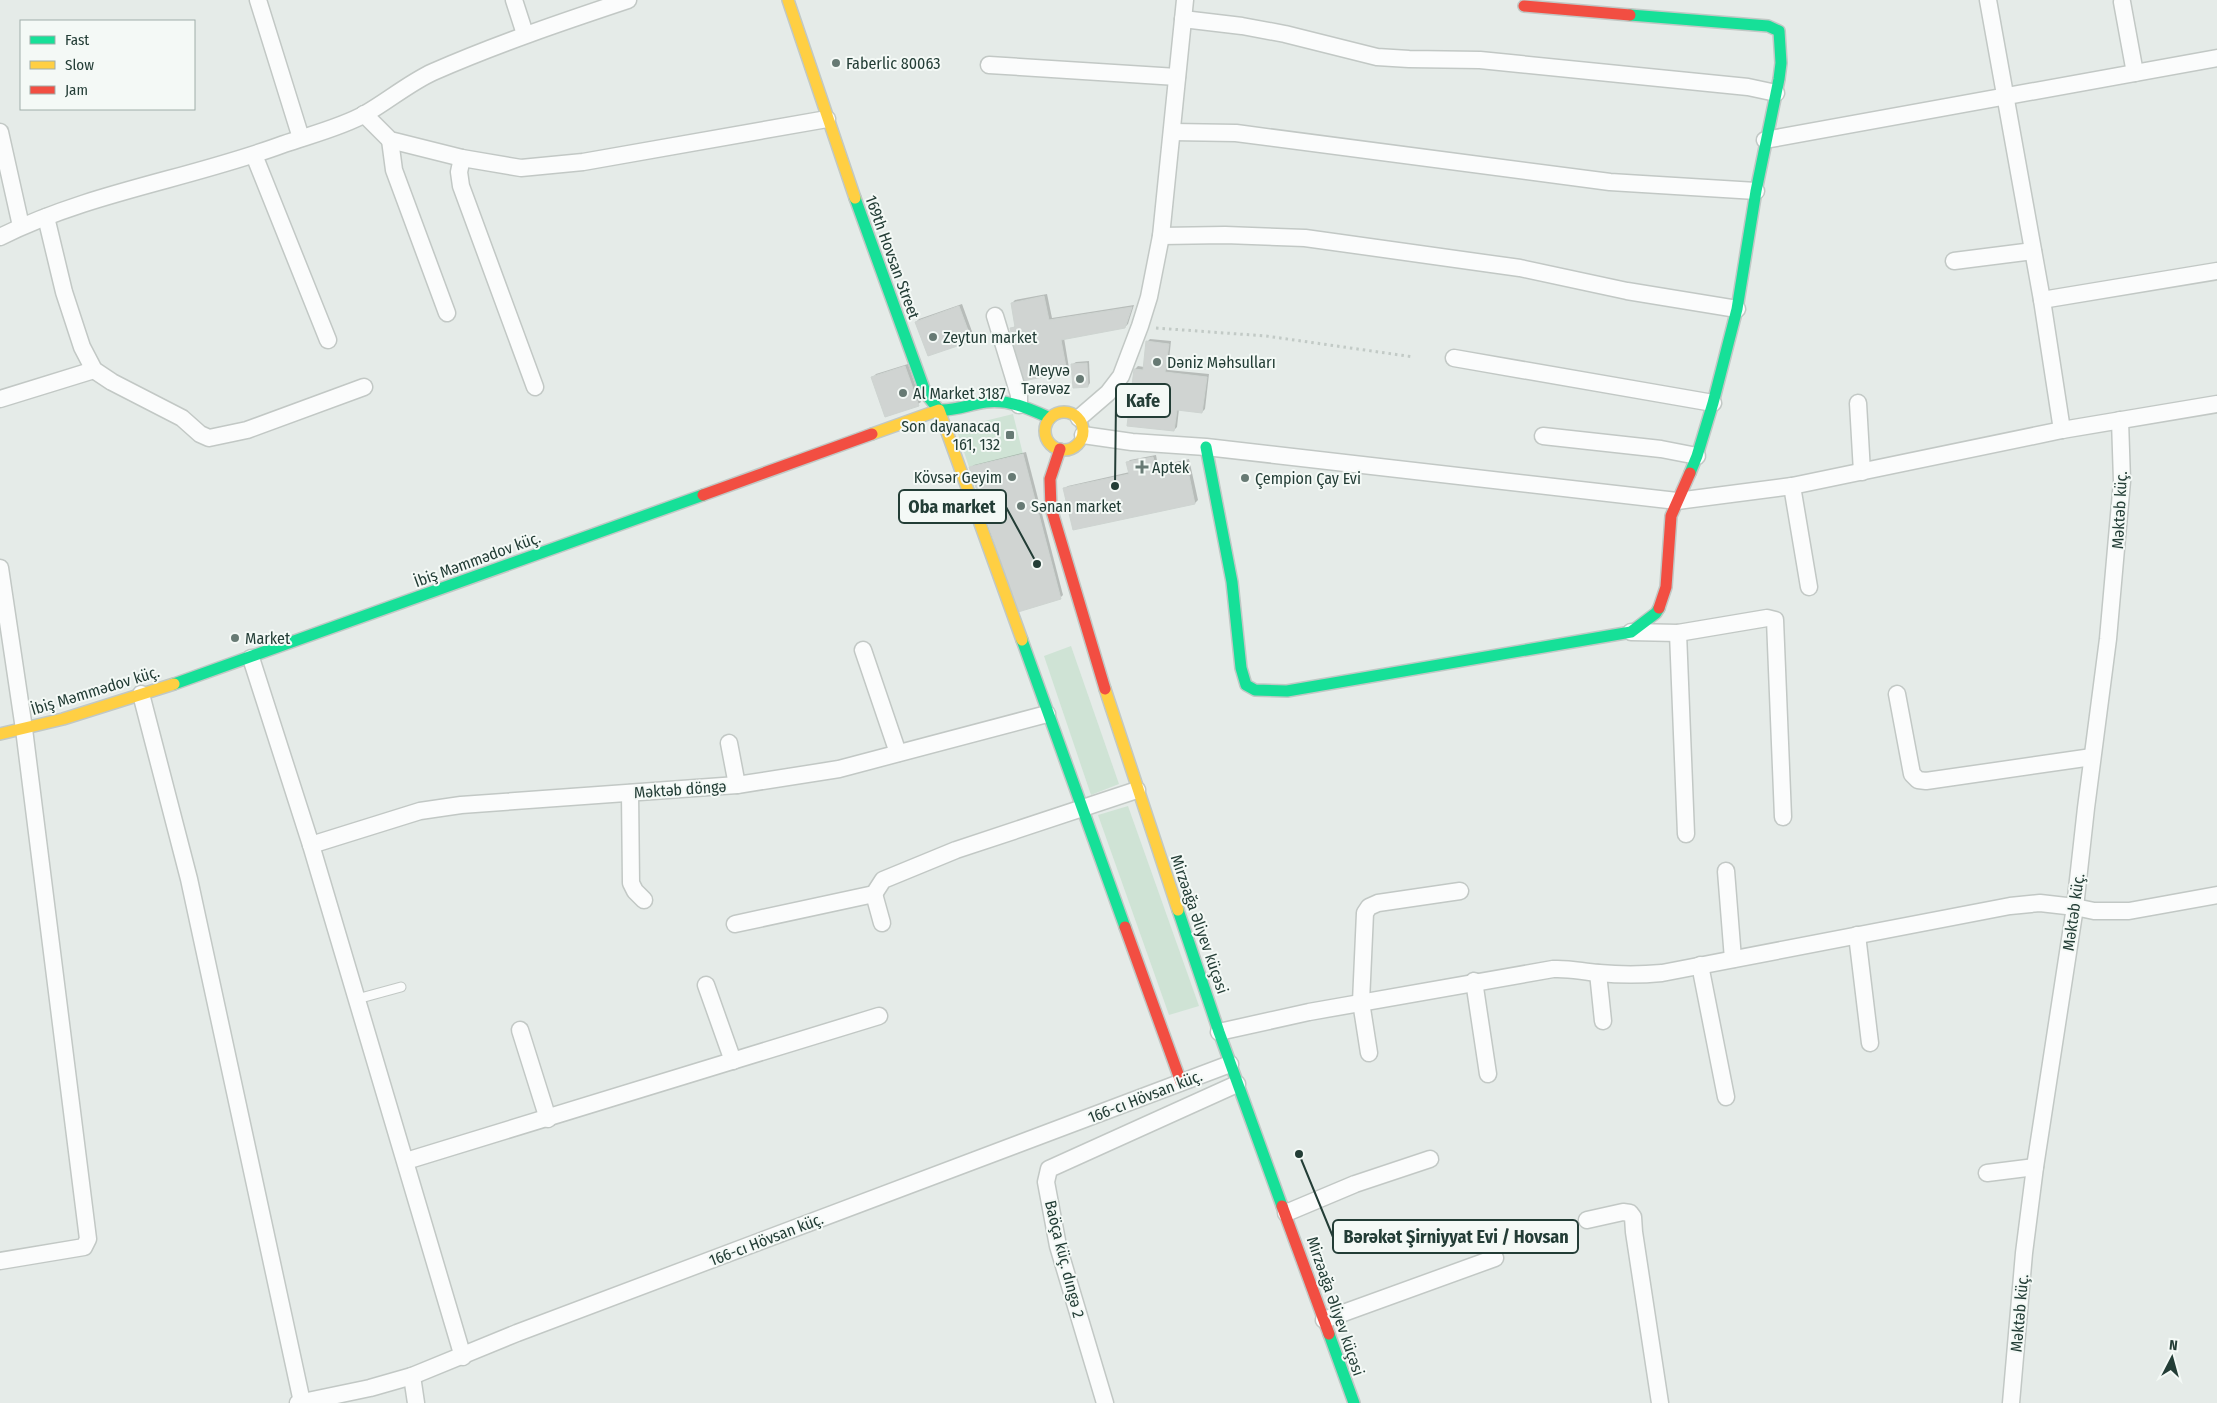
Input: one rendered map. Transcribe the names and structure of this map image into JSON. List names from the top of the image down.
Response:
{
  "streets": {
    "street": [
      "169th Hovsan Street",
      "Məktəb küç.",
      "İbiş Məmmədov küç.",
      "Məktəb döngə",
      "Mirzəağa Əliyev küçəsi",
      "166-cı Hövsan küç.",
      "Baöça küç. dıngə 2"
    ]
  },
  "crossings": [
    ["169th Hovsan Street", "İbiş Məmmədov küç."],
    ["169th Hovsan Street", "Məktəb döngə"],
    ["169th Hovsan Street", "166-cı Hövsan küç."],
    ["Mirzəağa Əliyev küçəsi", "166-cı Hövsan küç."],
    ["Mirzəağa Əliyev küçəsi", "Baöça küç. dıngə 2"]
  ],
  "places": {
    "other": [
      "Faberlic 80063",
      "Zeytun market",
      "Dəniz Məhsulları",
      "Meyvə Tərəvəz",
      "Al Market 3187",
      "Kövsər Geyim",
      "Çempion Çay Evi",
      "Kafe",
      "Sənan market",
      "Oba market",
      "Market",
      "Bərəkət Şirniyyat Evi / Hovsan"
    ],
    "transit": ["Son dayanacaq 161, 132"],
    "health": ["Aptek"]
  },
  "legend": ["Fast", "Slow", "Jam"],
  "north": "top"
}
